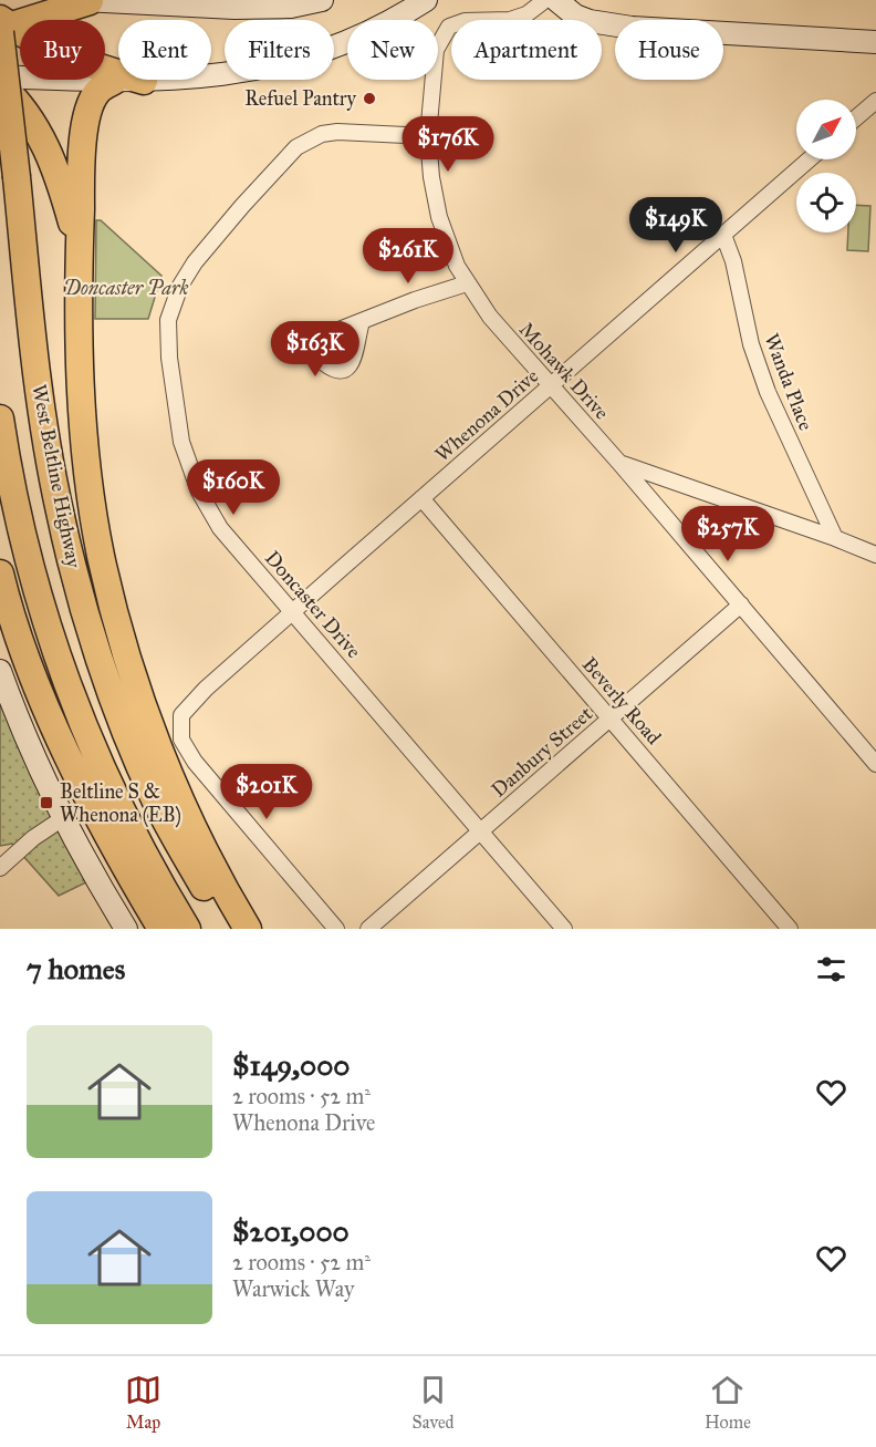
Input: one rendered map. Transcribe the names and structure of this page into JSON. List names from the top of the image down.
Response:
{
  "streets": {
    "highway": ["West Beltline Highway"],
    "street": [
      "Mohawk Drive",
      "Wanda Place",
      "Whenona Drive",
      "Doncaster Drive",
      "Beverly Road",
      "Danbury Street"
    ]
  },
  "crossings": [
    ["Mohawk Drive", "Whenona Drive"],
    ["Mohawk Drive", "Doncaster Drive"],
    ["Mohawk Drive", "Danbury Street"],
    ["Wanda Place", "Whenona Drive"],
    ["Whenona Drive", "Doncaster Drive"],
    ["Whenona Drive", "Beverly Road"],
    ["Doncaster Drive", "Danbury Street"],
    ["Beverly Road", "Danbury Street"]
  ],
  "parks": ["Doncaster Park"],
  "places": {
    "other": ["Refuel Pantry"],
    "transit": ["Beltline S & Whenona (EB)"]
  },
  "north": "top right",
  "page": {
    "chip": [
      "Buy",
      "Rent",
      "Filters",
      "New",
      "Apartment",
      "House"
    ],
    "price": [
      "$176K",
      "$149K",
      "$261K",
      "$163K",
      "$160K",
      "$257K",
      "$201K"
    ],
    "heading": "7 homes",
    "list": [
      {
        "name": "$149,000",
        "note": "2 rooms · 52 m² · Whenona Drive"
      },
      {
        "name": "$201,000",
        "note": "2 rooms · 52 m² · Warwick Way"
      }
    ],
    "tabs": ["Map", "Saved", "Home"]
  }
}
